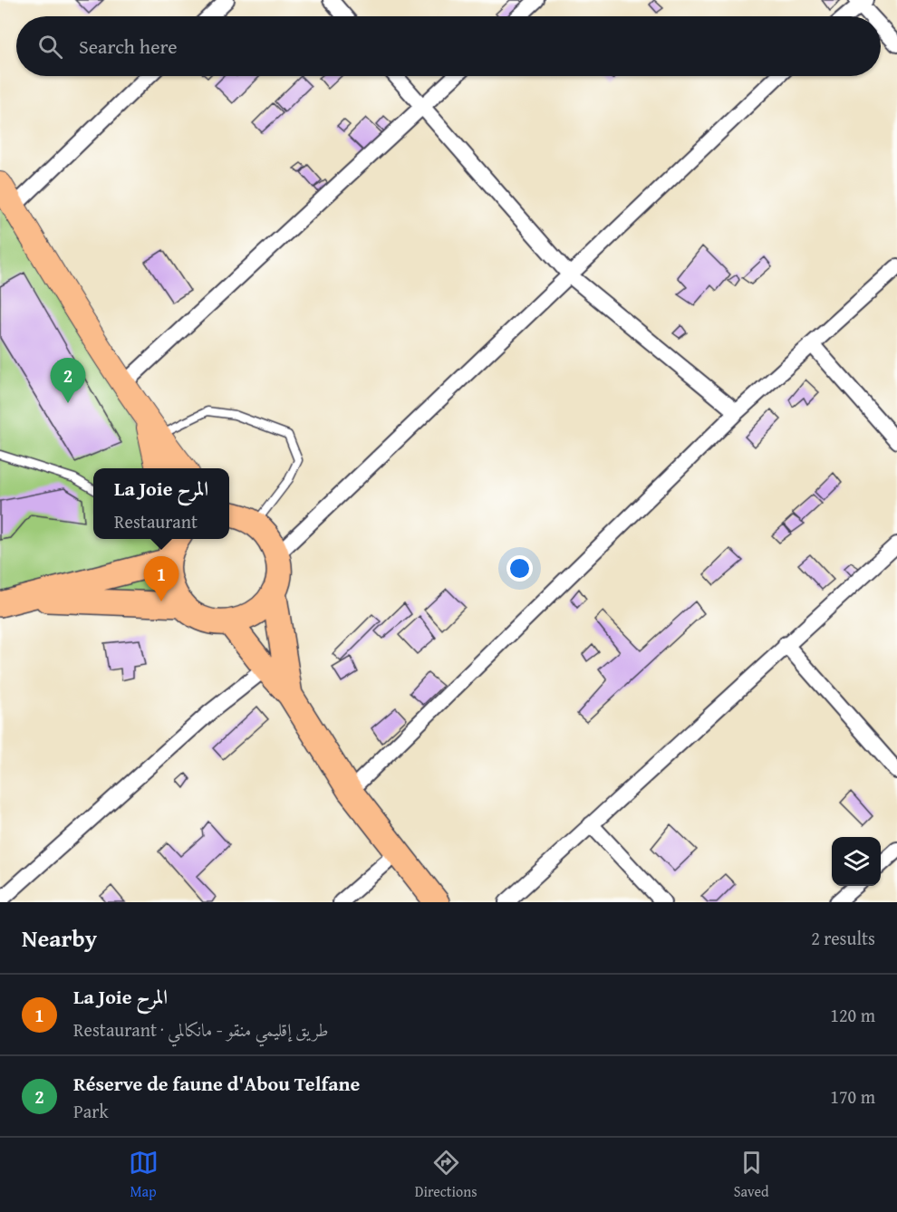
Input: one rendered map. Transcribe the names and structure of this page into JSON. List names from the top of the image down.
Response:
{
  "page": {
    "search": "Search here",
    "pins": ["2", "1"],
    "popup": ["La Joie المرح", "Restaurant"],
    "heading": ["Nearby", "2 results"],
    "list": [
      {
        "mark": "1",
        "name": "La Joie المرح",
        "note": "Restaurant · طريق إقليمي منقو - مانكالمي",
        "value": "120 m"
      },
      {
        "mark": "2",
        "name": "Réserve de faune d'Abou Telfane",
        "note": "Park",
        "value": "170 m"
      }
    ],
    "nav": ["Map", "Directions", "Saved"]
  }
}
